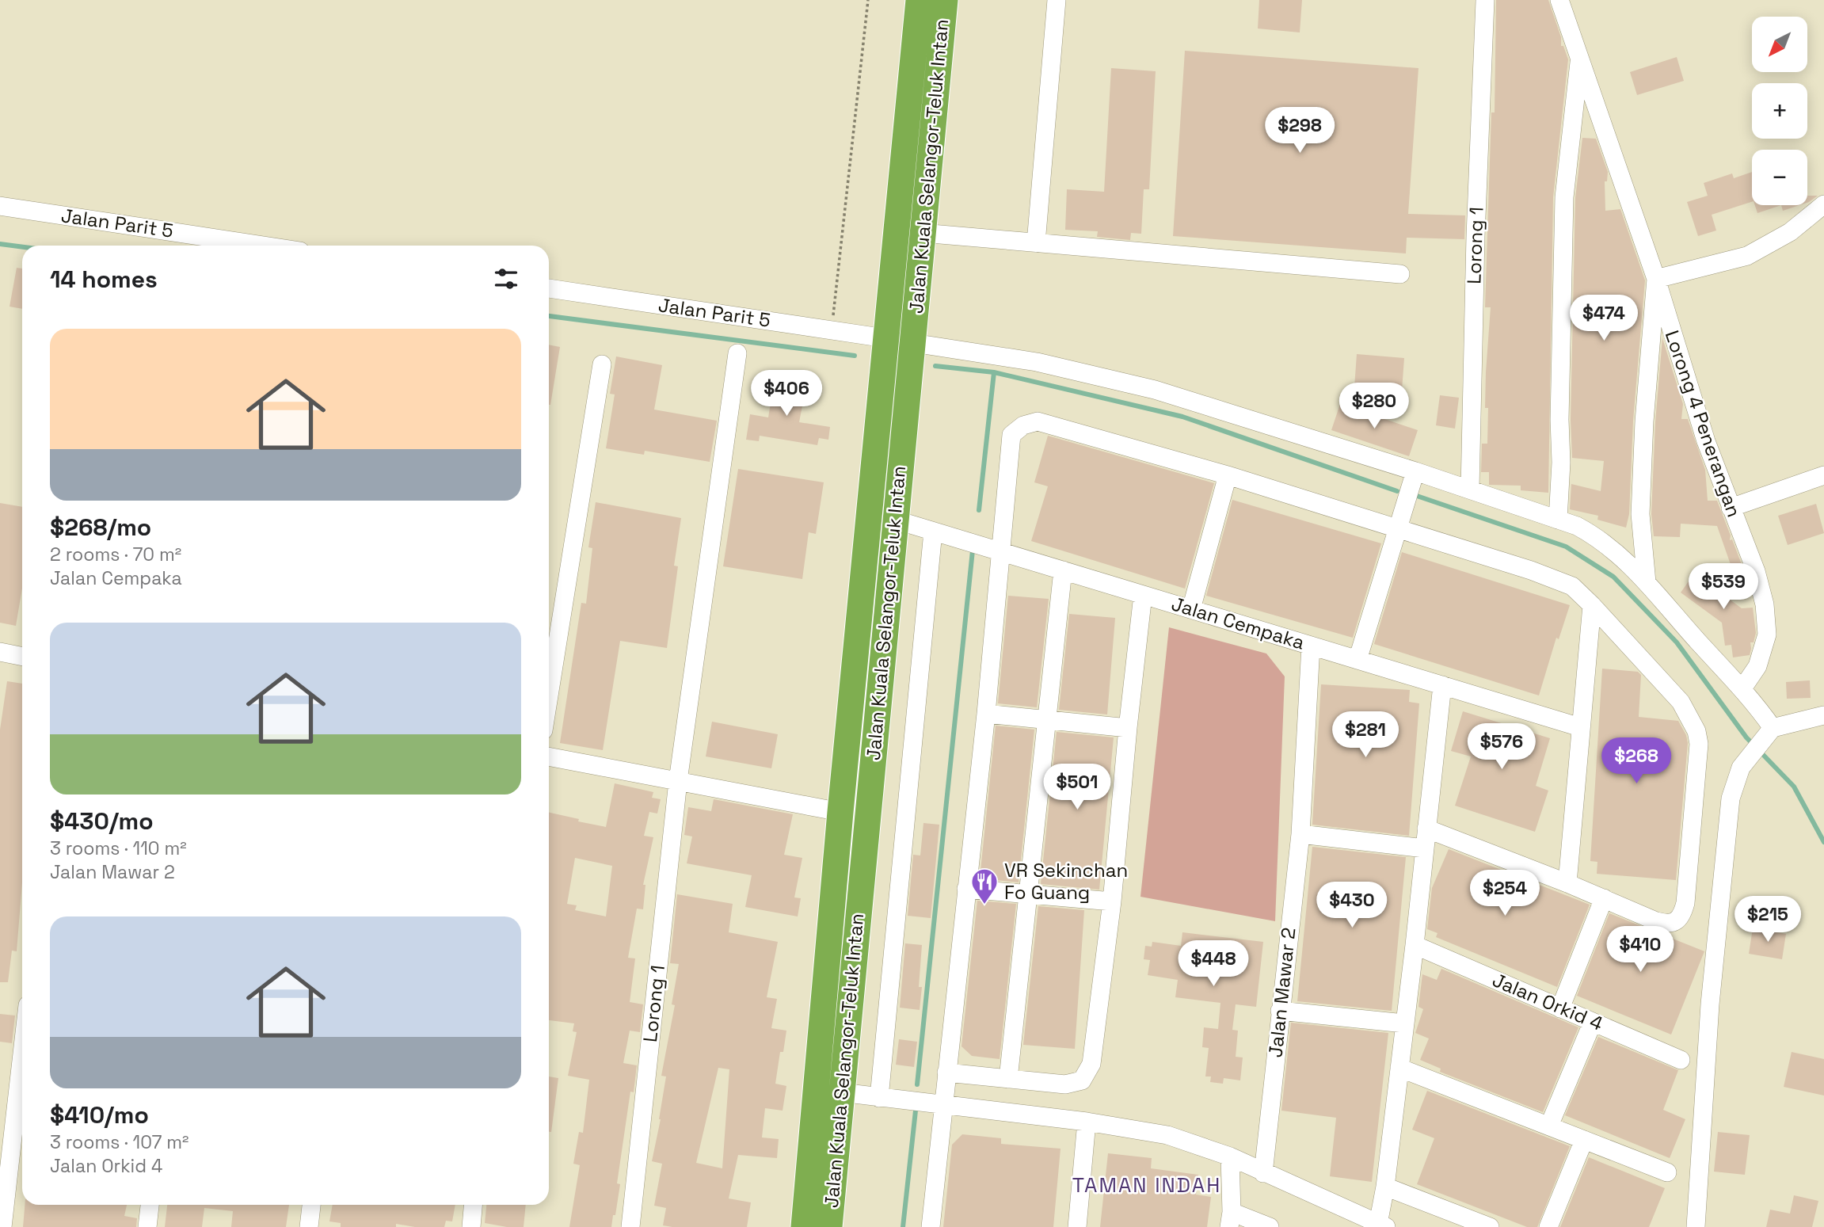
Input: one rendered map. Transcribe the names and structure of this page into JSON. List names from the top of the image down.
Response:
{
  "streets": {
    "highway": ["Jalan Kuala Selangor-Teluk Intan"],
    "street": [
      "Jalan Parit 5",
      "Lorong 1",
      "Lorong 4 Penerangan",
      "Jalan Cempaka",
      "Jalan Mawar 2",
      "Jalan Orkid 4"
    ]
  },
  "crossings": [
    ["Jalan Kuala Selangor-Teluk Intan", "Jalan Parit 5"],
    ["Jalan Kuala Selangor-Teluk Intan", "Jalan Cempaka"],
    ["Jalan Cempaka", "Jalan Mawar 2"]
  ],
  "districts": ["TAMAN INDAH"],
  "places": {
    "restaurant": ["VR Sekinchan Fo Guang"]
  },
  "north": "bottom left",
  "page": {
    "map_buttons": ["+", "−"],
    "price": [
      "$298",
      "$474",
      "$406",
      "$280",
      "$539",
      "$281",
      "$576",
      "$268",
      "$501",
      "$254",
      "$430",
      "$215",
      "$410",
      "$448"
    ],
    "heading": "14 homes",
    "list": [
      {
        "name": "$268/mo",
        "note": "2 rooms · 70 m² · Jalan Cempaka"
      },
      {
        "name": "$430/mo",
        "note": "3 rooms · 110 m² · Jalan Mawar 2"
      },
      {
        "name": "$410/mo",
        "note": "3 rooms · 107 m² · Jalan Orkid 4"
      }
    ]
  }
}
